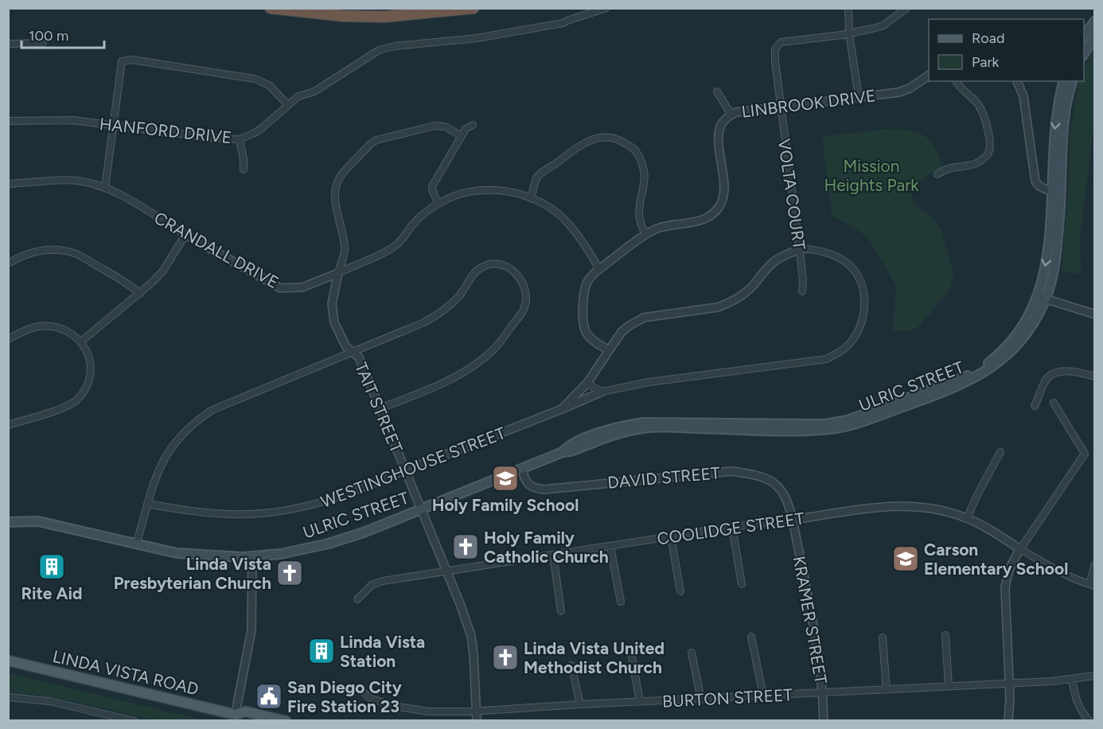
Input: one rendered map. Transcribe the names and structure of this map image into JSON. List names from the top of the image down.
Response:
{
  "streets": {
    "main road": ["ULRIC STREET", "LINDA VISTA ROAD"],
    "street": [
      "LINBROOK DRIVE",
      "HANFORD DRIVE",
      "VOLTA COURT",
      "CRANDALL DRIVE",
      "TAIT STREET",
      "WESTINGHOUSE STREET",
      "DAVID STREET",
      "COOLIDGE STREET",
      "KRAMER STREET",
      "BURTON STREET"
    ]
  },
  "crossings": [
    ["LINBROOK DRIVE", "VOLTA COURT"],
    ["LINBROOK DRIVE", "CRANDALL DRIVE"],
    ["CRANDALL DRIVE", "TAIT STREET"],
    ["ULRIC STREET", "TAIT STREET"],
    ["ULRIC STREET", "DAVID STREET"],
    ["TAIT STREET", "WESTINGHOUSE STREET"],
    ["TAIT STREET", "COOLIDGE STREET"],
    ["TAIT STREET", "BURTON STREET"],
    ["DAVID STREET", "COOLIDGE STREET"],
    ["DAVID STREET", "KRAMER STREET"],
    ["COOLIDGE STREET", "KRAMER STREET"],
    ["KRAMER STREET", "BURTON STREET"]
  ],
  "parks": ["Mission Heights Park"],
  "places": {
    "school or university": ["Holy Family School", "Carson Elementary School"],
    "church": ["Holy Family Catholic Church", "Linda Vista Presbyterian Church", "Linda Vista United Methodist Church"],
    "building": ["Rite Aid", "Linda Vista Station"],
    "public building": ["San Diego City Fire Station 23"]
  },
  "legend": ["Road", "Park"],
  "scale_bar": "100 m"
}
